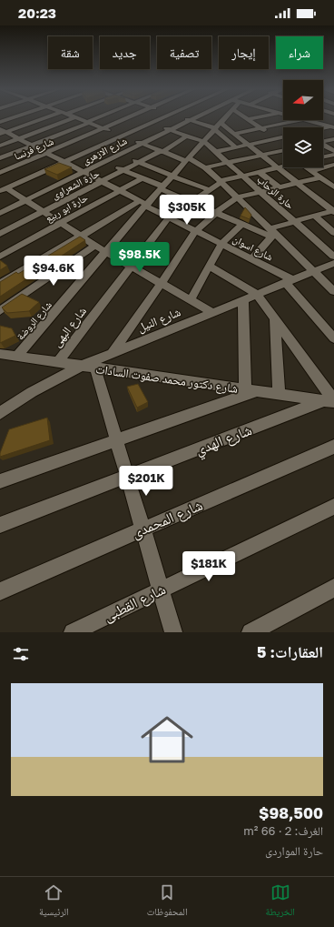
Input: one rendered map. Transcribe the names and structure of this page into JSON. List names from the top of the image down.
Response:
{
  "streets": {
    "street": [
      "شارع فرنسا",
      "شارع الازهرى",
      "حارة الشعراوى",
      "حارة الرحاب",
      "حارة ابو ربيع",
      "شارع اسوان",
      "شارع النيل",
      "شارع الروضة",
      "شارع البهى",
      "شارع دكتور محمد صفوت السادات",
      "شارع الهدي",
      "شارع المحمدى",
      "شارع القطبى"
    ]
  },
  "crossings": [
    ["شارع فرنسا", "شارع اسوان"],
    ["شارع الازهرى", "شارع اسوان"],
    ["حارة الشعراوى", "شارع اسوان"],
    ["حارة الرحاب", "شارع الروضة"],
    ["حارة الرحاب", "شارع البهى"],
    ["حارة ابو ربيع", "شارع اسوان"],
    ["شارع اسوان", "شارع النيل"],
    ["شارع اسوان", "شارع الروضة"],
    ["شارع اسوان", "شارع البهى"],
    ["شارع النيل", "شارع دكتور محمد صفوت السادات"],
    ["شارع الروضة", "شارع دكتور محمد صفوت السادات"],
    ["شارع البهى", "شارع دكتور محمد صفوت السادات"],
    ["شارع دكتور محمد صفوت السادات", "شارع الهدي"]
  ],
  "north": "left",
  "page": {
    "status": "20:23",
    "chip": [
      "شراء",
      "إيجار",
      "تصفية",
      "جديد",
      "شقة"
    ],
    "price": [
      "$305K",
      "$98.5K",
      "$94.6K",
      "$201K",
      "$181K"
    ],
    "heading": "العقارات: 5",
    "list": [
      {
        "name": "$98,500",
        "note": "الغرف: 2 · 66 m² · حارة المواردى"
      }
    ],
    "tabs": ["الخريطة", "المحفوظات", "الرئيسية"]
  }
}
